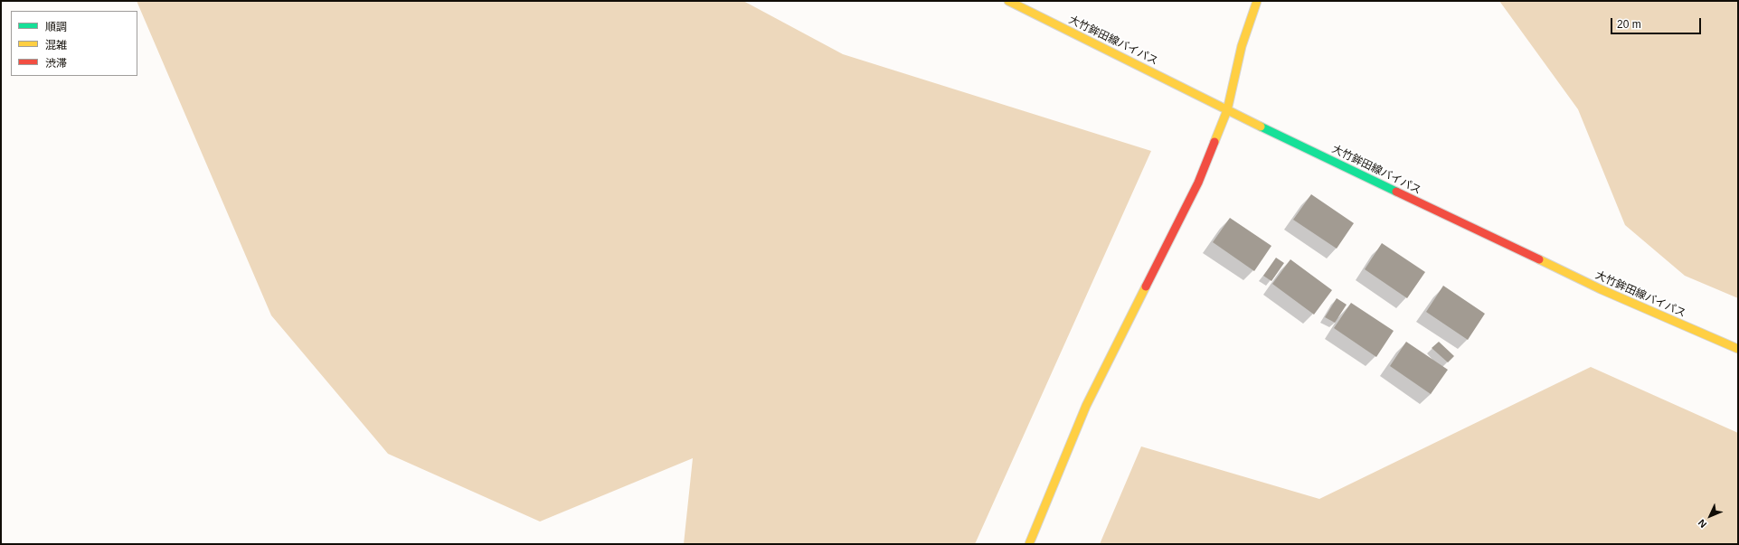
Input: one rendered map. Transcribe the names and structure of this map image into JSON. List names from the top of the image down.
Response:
{
  "streets": {
    "main road": ["大竹鉾田線バイパス"]
  },
  "legend": ["順調", "混雑", "渋滞"],
  "scale_bar": "20 m",
  "north": "bottom left"
}
